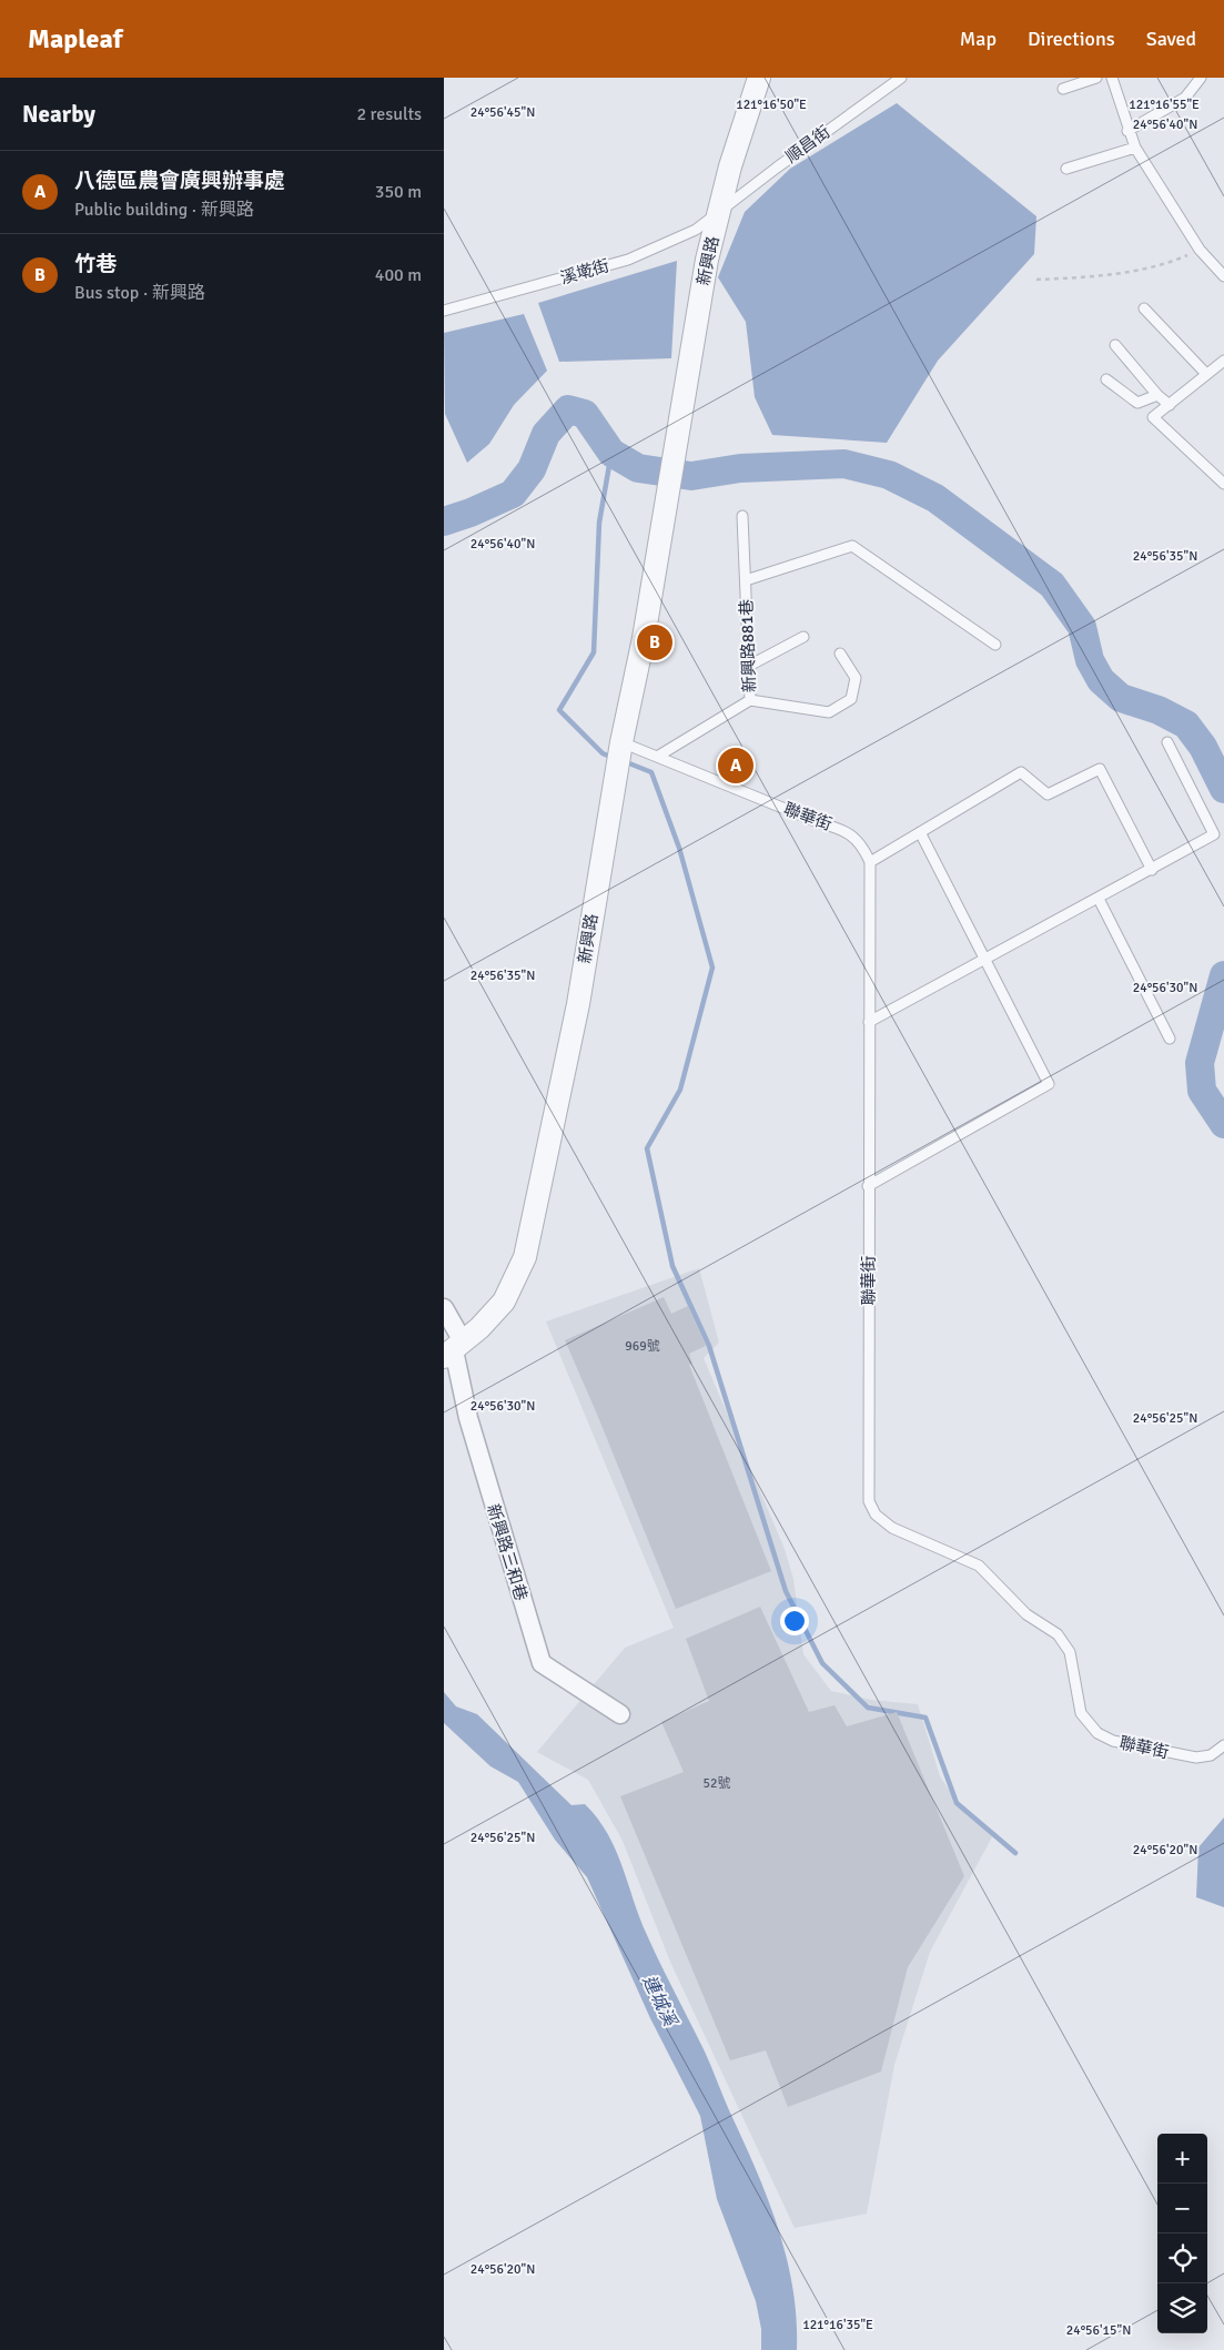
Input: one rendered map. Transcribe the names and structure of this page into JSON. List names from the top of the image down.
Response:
{
  "streets": {
    "street": ["新興路", "新興路三和巷"],
    "lane": [
      "順昌街",
      "溪墘街",
      "新興路881巷",
      "聯華街"
    ]
  },
  "crossings": [
    ["順昌街", "新興路"],
    ["順昌街", "溪墘街"],
    ["新興路", "溪墘街"],
    ["新興路", "聯華街"],
    ["新興路", "新興路三和巷"],
    ["新興路881巷", "聯華街"]
  ],
  "water": ["連城溪"],
  "house_numbers": ["969號", "52號"],
  "page": {
    "header": "Mapleaf",
    "nav": ["Map", "Directions", "Saved"],
    "heading": ["Nearby", "2 results"],
    "list": [
      {
        "mark": "A",
        "name": "八德區農會廣興辦事處",
        "note": "Public building · 新興路",
        "value": "350 m"
      },
      {
        "mark": "B",
        "name": "竹巷",
        "note": "Bus stop · 新興路",
        "value": "400 m"
      }
    ],
    "pins": ["B", "A"],
    "map_buttons": ["+", "−"]
  },
  "coordinates": [
    "121°16'50\"E",
    "121°16'55\"E",
    "24°56'45\"N",
    "24°56'40\"N",
    "24°56'35\"N",
    "24°56'30\"N",
    "24°56'25\"N",
    "24°56'20\"N",
    "121°16'35\"E",
    "24°56'15\"N"
  ]
}
